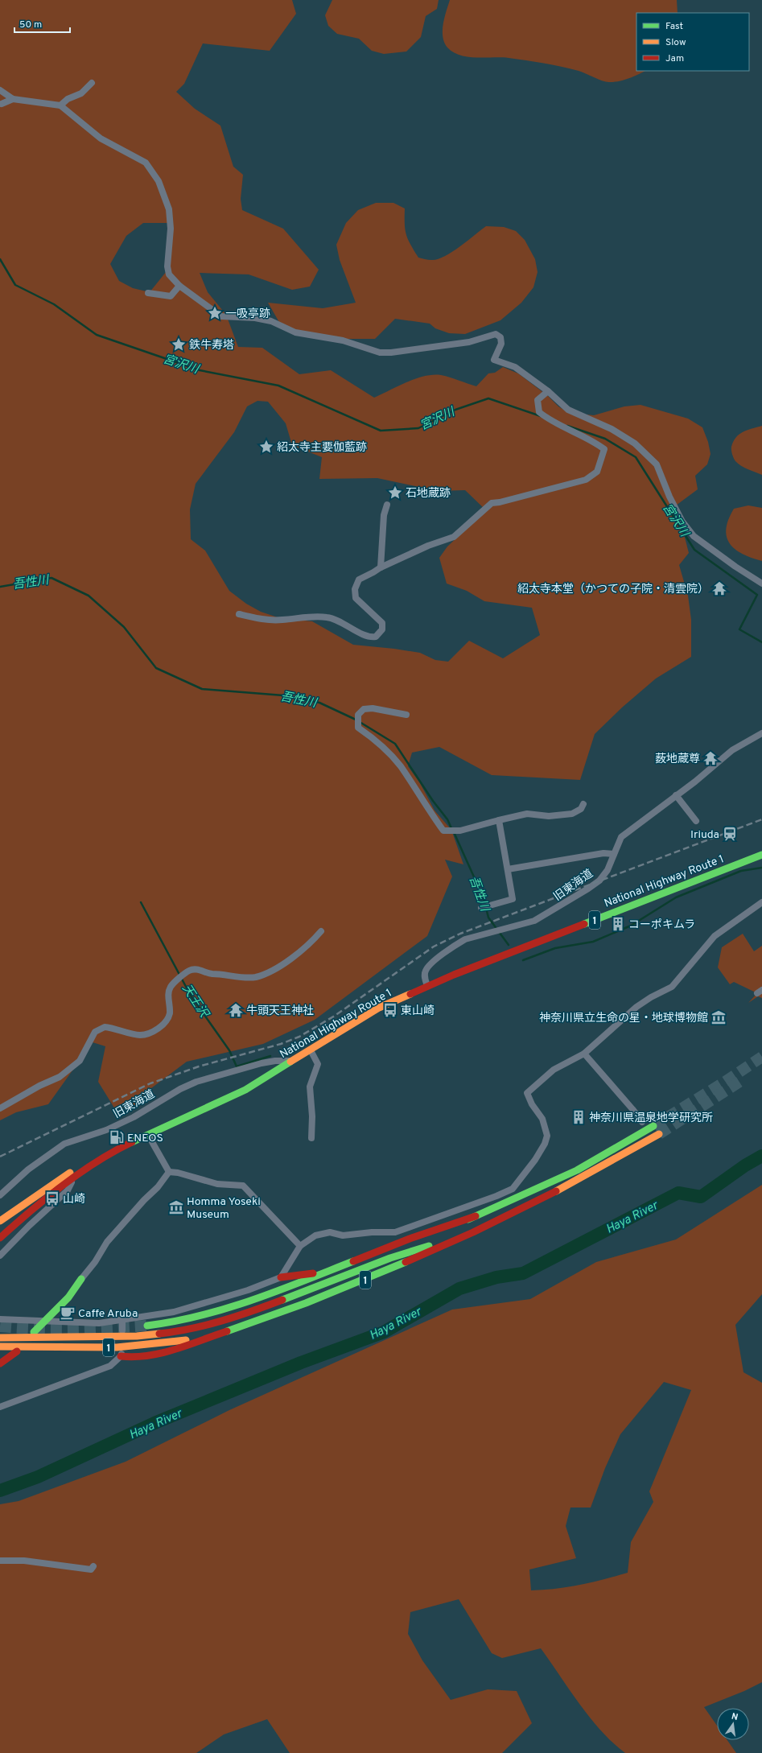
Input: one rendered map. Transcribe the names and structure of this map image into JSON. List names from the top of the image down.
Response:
{
  "streets": {
    "main road": ["National Highway Route 1", "1"],
    "street": ["旧東海道"]
  },
  "crossings": [
    ["National Highway Route 1", "旧東海道"],
    ["National Highway Route 1", "1"]
  ],
  "water": [
    "宮沢川",
    "吾性川",
    "天王沢",
    "Haya River"
  ],
  "places": {
    "place": [
      "一吸亭跡",
      "鉄牛寿塔",
      "紹太寺主要伽藍跡",
      "石地蔵跡"
    ],
    "temple": ["紹太寺本堂（かつての子院・清雲院）", "薮地蔵尊", "牛頭天王神社"],
    "station": ["Iriuda"],
    "building": ["コーポキムラ", "神奈川県温泉地学研究所"],
    "bus stop": ["東山崎", "山崎"],
    "museum": ["神奈川県立生命の星・地球博物館", "Homma Yoseki Museum"],
    "fuel station": ["ENEOS"],
    "cafe": ["Caffe Aruba"]
  },
  "legend": ["Fast", "Slow", "Jam"],
  "scale_bar": "50 m",
  "north": "top"
}
